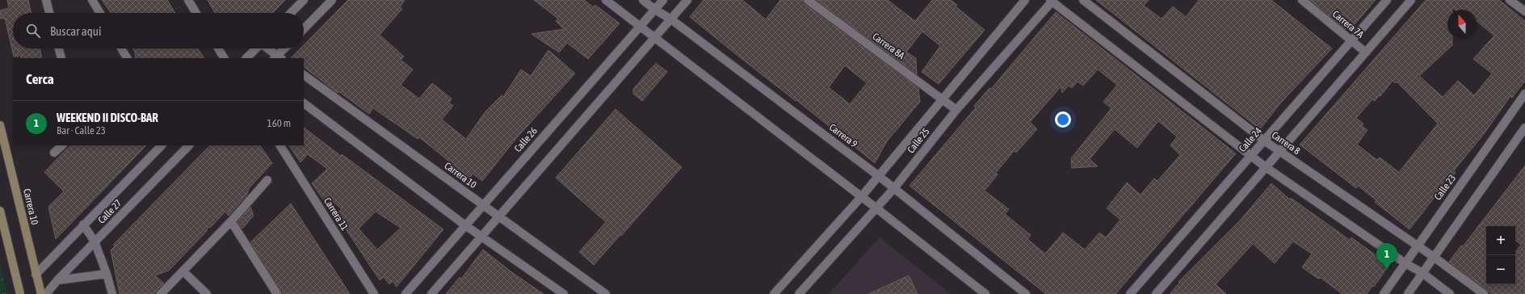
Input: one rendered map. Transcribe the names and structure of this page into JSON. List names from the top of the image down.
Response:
{
  "streets": {
    "main road": ["Carrera 10"],
    "street": [
      "Carrera 7A",
      "Carrera 8A",
      "Carrera 9",
      "Calle 26",
      "Calle 24",
      "Calle 25",
      "Carrera 8",
      "Calle 23",
      "Calle 27",
      "Carrera 11"
    ]
  },
  "crossings": [
    ["Carrera 7A", "Calle 24"],
    ["Carrera 8A", "Calle 25"],
    ["Carrera 9", "Calle 26"],
    ["Carrera 9", "Calle 25"],
    ["Calle 26", "Carrera 10"],
    ["Calle 24", "Carrera 8"],
    ["Carrera 8", "Calle 23"],
    ["Carrera 10", "Calle 27"]
  ],
  "north": "top",
  "page": {
    "search": "Buscar aquí",
    "heading": "Cerca",
    "list": [
      {
        "mark": "1",
        "name": "WEEKEND II DISCO-BAR",
        "note": "Bar · Calle 23",
        "value": "160 m"
      }
    ],
    "map_buttons": ["+", "−"],
    "pins": "1"
  }
}
